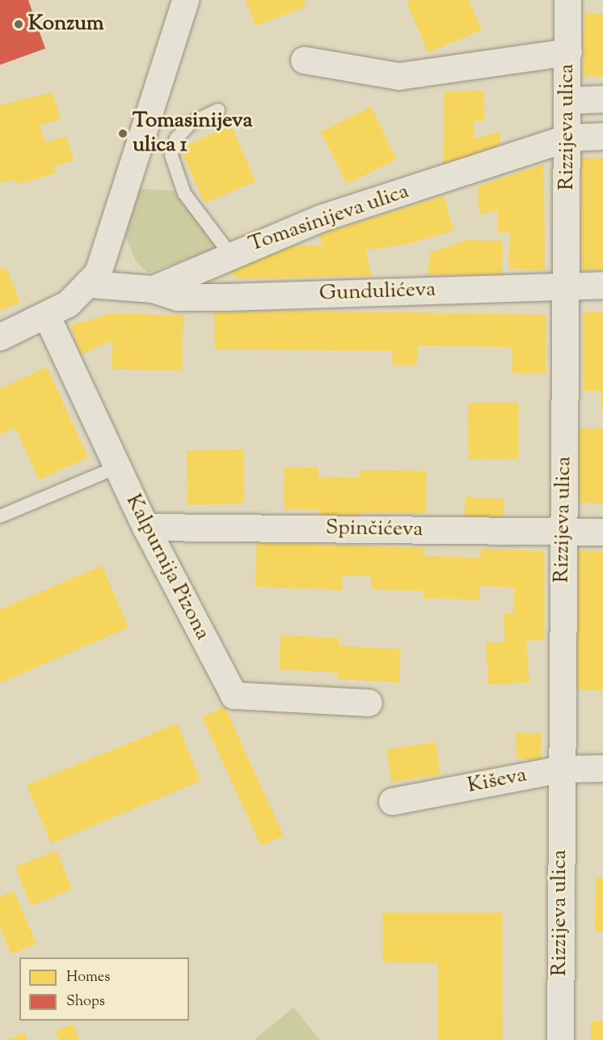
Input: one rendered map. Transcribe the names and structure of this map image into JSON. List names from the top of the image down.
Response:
{
  "streets": {
    "street": [
      "Rizzijeva ulica",
      "Tomasinijeva ulica",
      "Gundulićeva",
      "Spinčićeva",
      "Kalpurnija Pizona",
      "Kiševa"
    ]
  },
  "crossings": [
    ["Rizzijeva ulica", "Tomasinijeva ulica"],
    ["Rizzijeva ulica", "Gundulićeva"],
    ["Rizzijeva ulica", "Spinčićeva"],
    ["Rizzijeva ulica", "Kiševa"],
    ["Tomasinijeva ulica", "Gundulićeva"],
    ["Spinčićeva", "Kalpurnija Pizona"]
  ],
  "places": ["Konzum", "Tomasinijeva ulica 1"],
  "legend": ["Homes", "Shops"]
}
